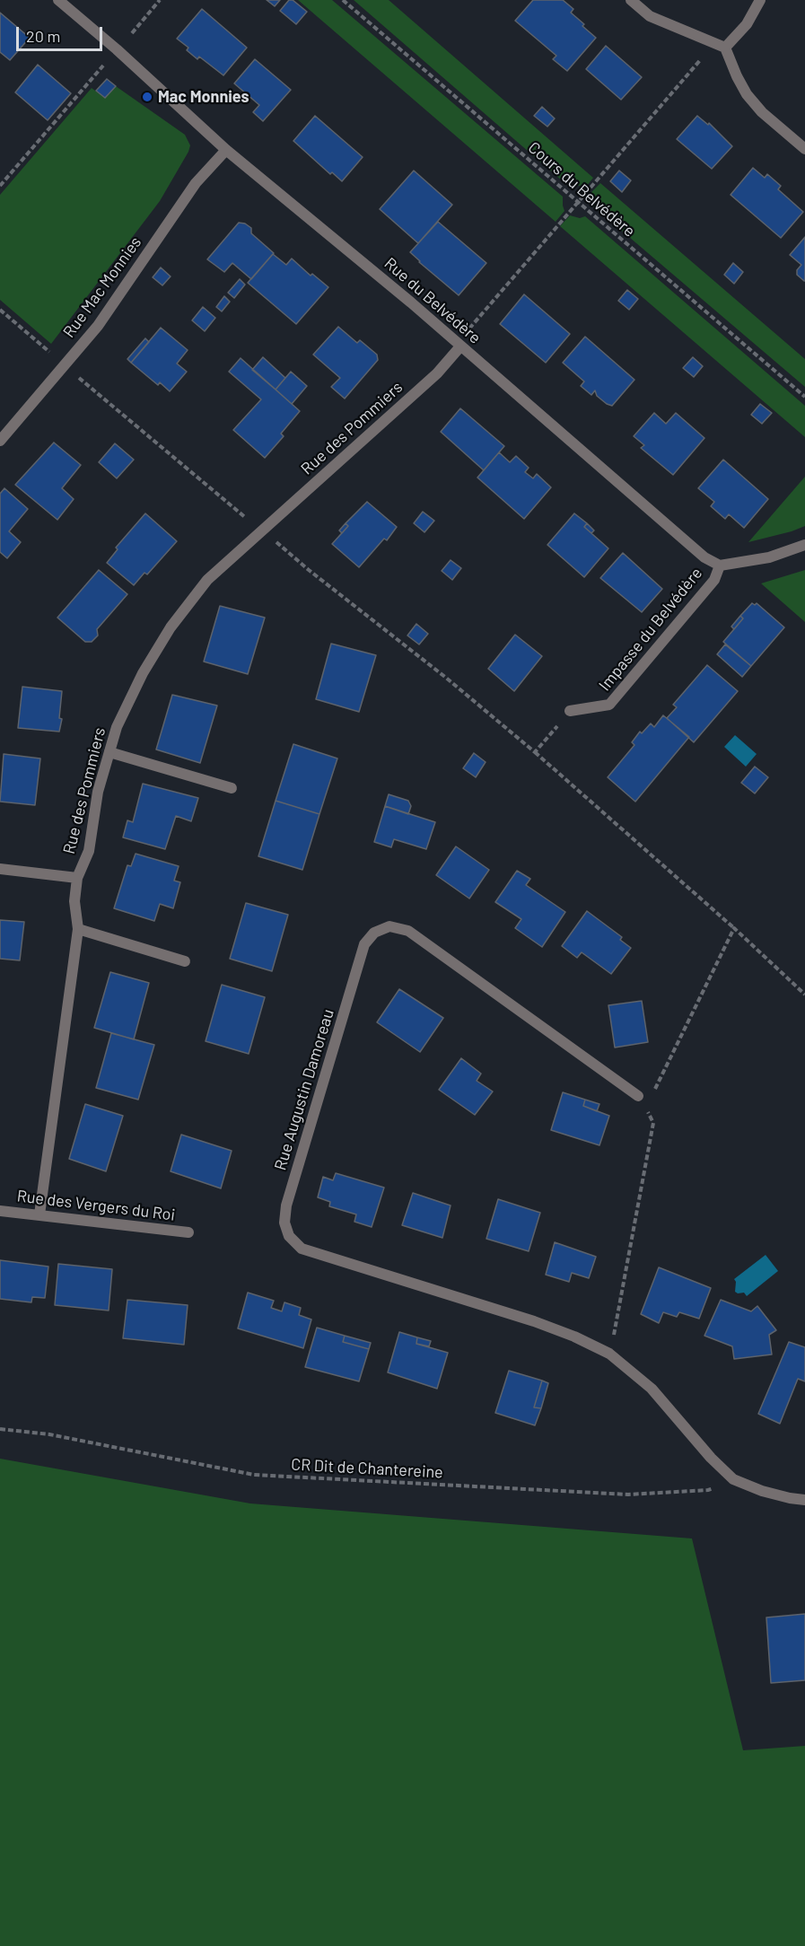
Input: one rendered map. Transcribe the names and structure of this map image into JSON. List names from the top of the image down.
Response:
{
  "streets": {
    "street": [
      "Rue Mac Monnies",
      "Rue du Belvédère",
      "Rue des Pommiers",
      "Impasse du Belvédère",
      "Rue Augustin Damoreau",
      "Rue des Vergers du Roi"
    ],
    "path": ["Cours du Belvédère", "CR Dit de Chantereine"]
  },
  "crossings": [
    ["Rue Mac Monnies", "Rue du Belvédère"],
    ["Rue du Belvédère", "Rue des Pommiers"],
    ["Rue du Belvédère", "Impasse du Belvédère"],
    ["Rue des Pommiers", "Rue des Vergers du Roi"],
    ["Rue Augustin Damoreau", "CR Dit de Chantereine"]
  ],
  "places": ["Mac Monnies"],
  "scale_bar": "20 m"
}
